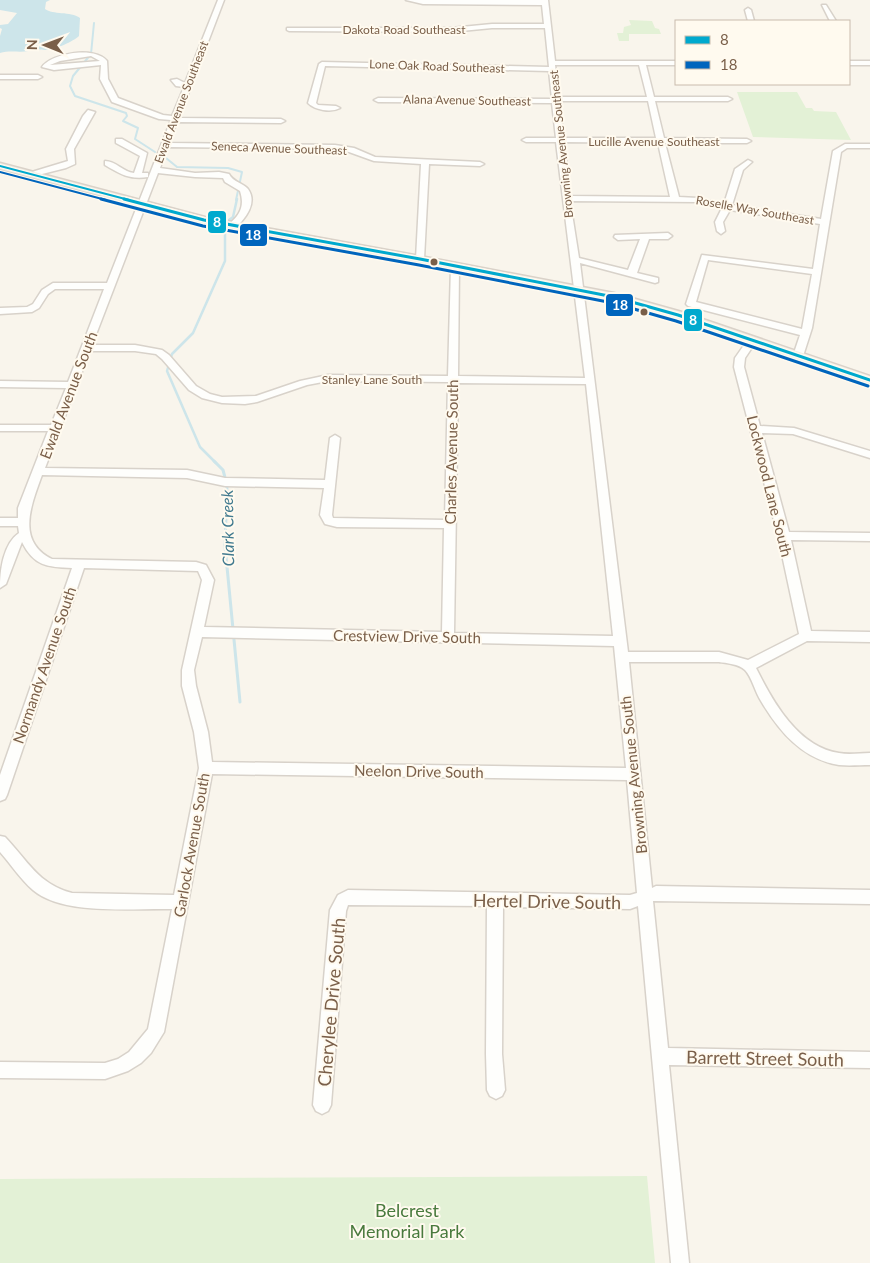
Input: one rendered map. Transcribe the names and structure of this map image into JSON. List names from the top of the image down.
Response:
{
  "streets": {
    "street": [
      "Dakota Road Southeast",
      "Lone Oak Road Southeast",
      "Alana Avenue Southeast",
      "Ewald Avenue Southeast",
      "Lucille Avenue Southeast",
      "Browning Avenue Southeast",
      "Seneca Avenue Southeast",
      "Roselle Way Southeast",
      "Stanley Lane South",
      "Ewald Avenue South",
      "Charles Avenue South",
      "Lockwood Lane South",
      "Crestview Drive South",
      "Normandy Avenue South",
      "Neelon Drive South",
      "Browning Avenue South",
      "Garlock Avenue South",
      "Hertel Drive South",
      "Cherylee Drive South",
      "Barrett Street South"
    ]
  },
  "crossings": [
    ["Dakota Road Southeast", "Browning Avenue Southeast"],
    ["Lone Oak Road Southeast", "Browning Avenue Southeast"],
    ["Alana Avenue Southeast", "Browning Avenue Southeast"],
    ["Ewald Avenue Southeast", "Seneca Avenue Southeast"],
    ["Ewald Avenue Southeast", "Ewald Avenue South"],
    ["Lucille Avenue Southeast", "Browning Avenue Southeast"],
    ["Browning Avenue Southeast", "Roselle Way Southeast"],
    ["Browning Avenue Southeast", "Browning Avenue South"],
    ["Stanley Lane South", "Ewald Avenue South"],
    ["Stanley Lane South", "Charles Avenue South"],
    ["Stanley Lane South", "Browning Avenue South"],
    ["Charles Avenue South", "Crestview Drive South"],
    ["Crestview Drive South", "Browning Avenue South"],
    ["Crestview Drive South", "Garlock Avenue South"],
    ["Normandy Avenue South", "Garlock Avenue South"],
    ["Neelon Drive South", "Browning Avenue South"],
    ["Neelon Drive South", "Garlock Avenue South"],
    ["Browning Avenue South", "Hertel Drive South"],
    ["Browning Avenue South", "Barrett Street South"],
    ["Hertel Drive South", "Cherylee Drive South"]
  ],
  "water": ["Clark Creek"],
  "parks": ["Belcrest Memorial Park"],
  "lines": ["transit line 8", "transit line 18"],
  "legend": ["8", "18"],
  "north": "left"
}
